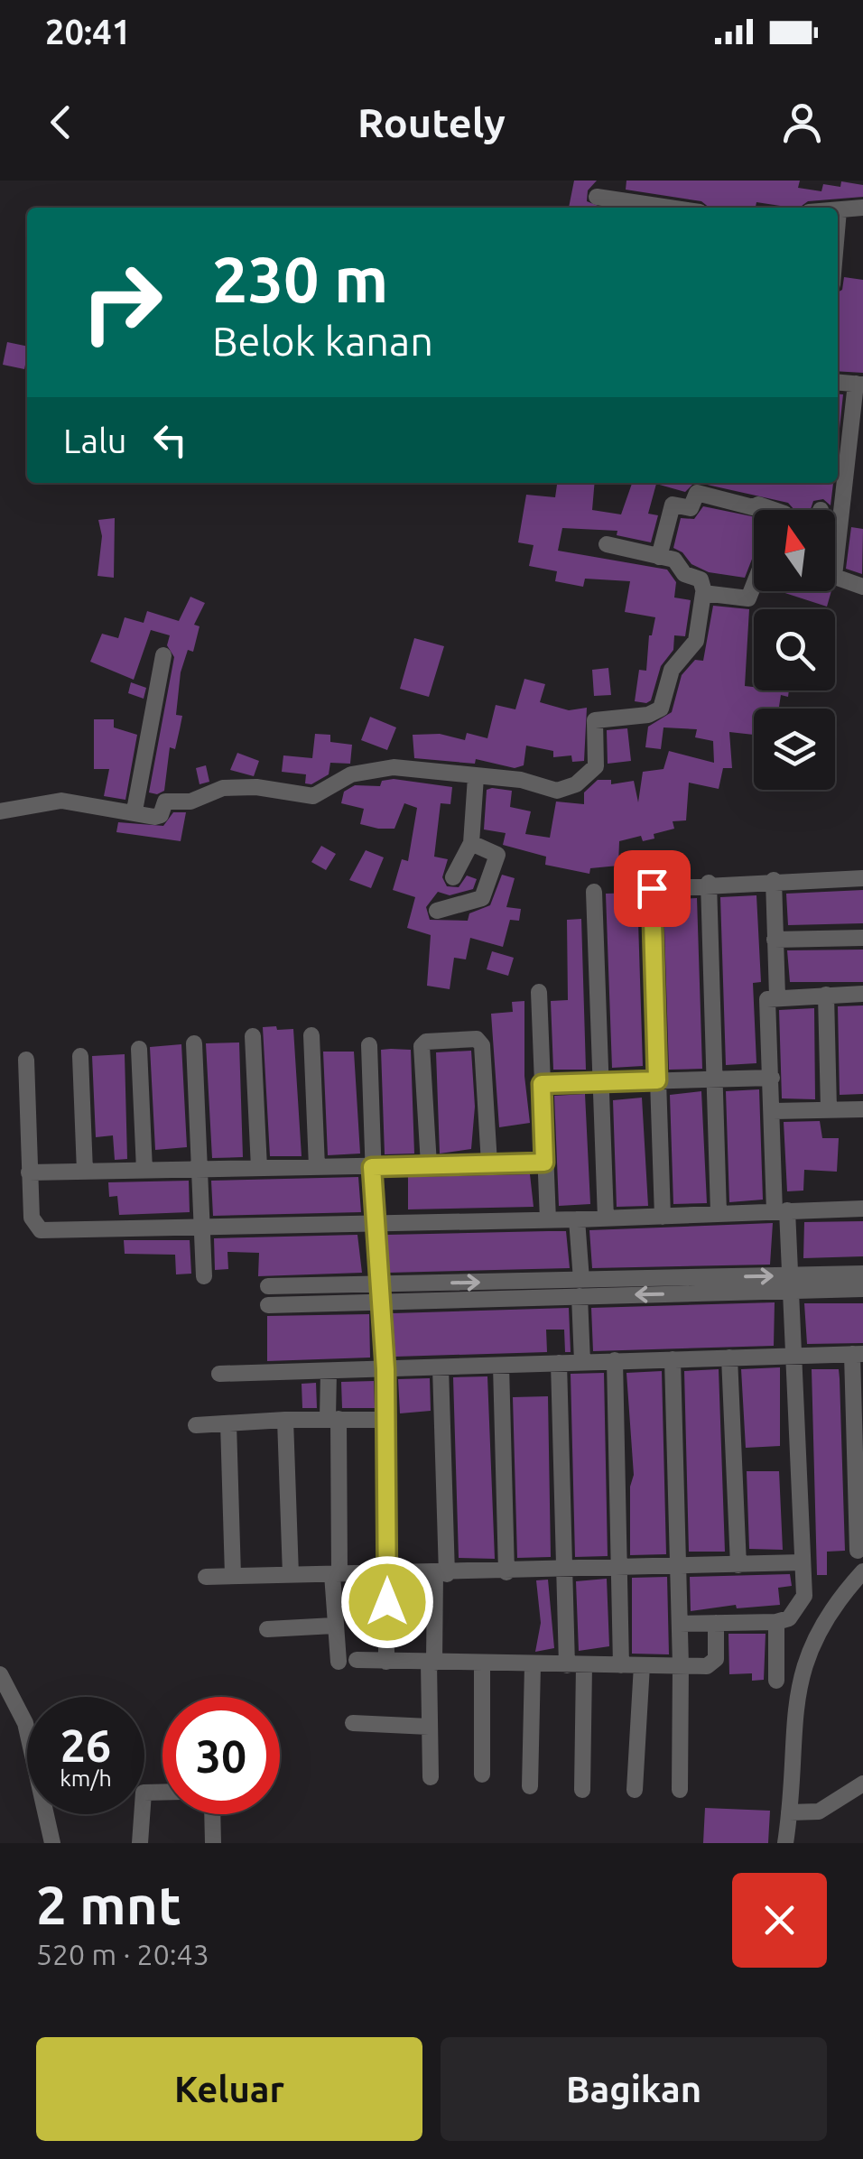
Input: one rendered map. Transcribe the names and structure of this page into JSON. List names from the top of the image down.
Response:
{
  "north": "top",
  "page": {
    "status": "20:41",
    "header": "Routely",
    "turn": ["230 m", "Belok kanan"],
    "then": "Lalu",
    "speed": "26 km/h",
    "limit": "30",
    "heading": ["2 mnt", "520 m · 20:43"],
    "buttons": ["Keluar", "Bagikan"]
  }
}
